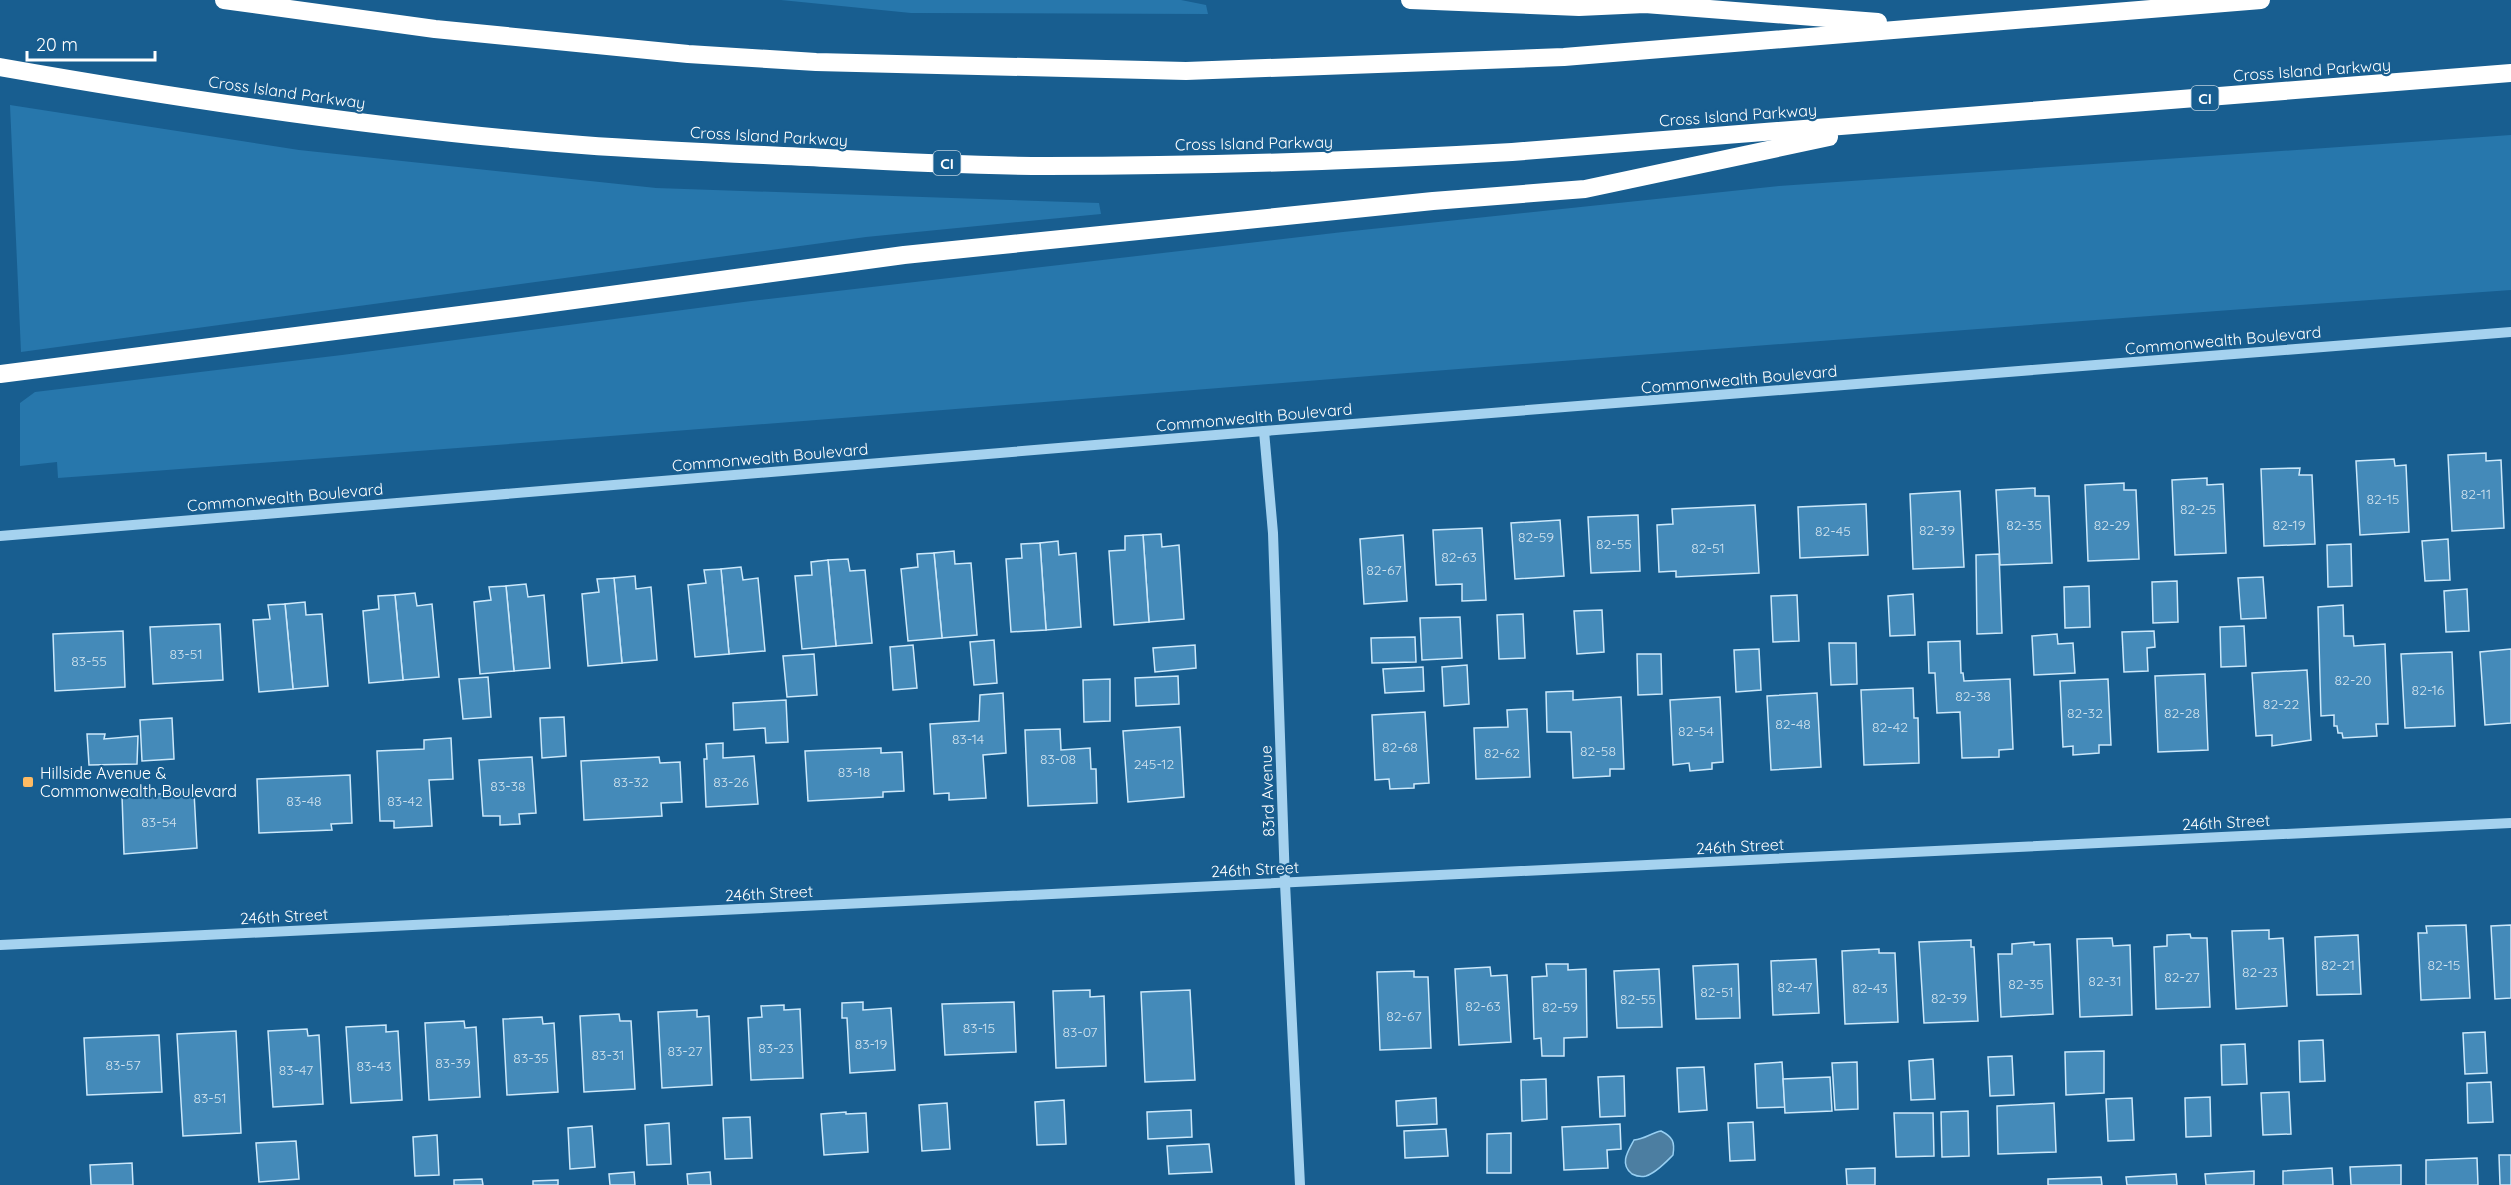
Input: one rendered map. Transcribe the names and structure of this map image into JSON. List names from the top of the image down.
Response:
{
  "streets": {
    "highway": ["Cross Island Parkway", "CI"],
    "street": ["Commonwealth Boulevard", "83rd Avenue", "246th Street"]
  },
  "crossings": [
    ["Commonwealth Boulevard", "83rd Avenue"],
    ["83rd Avenue", "246th Street"]
  ],
  "places": {
    "transit": ["Hillside Avenue & Commonwealth Boulevard"]
  },
  "house_numbers": [
    "82-11",
    "82-15",
    "82-25",
    "82-35",
    "82-29",
    "82-19",
    "82-39",
    "82-45",
    "82-59",
    "82-55",
    "82-51",
    "82-63",
    "82-67",
    "83-51",
    "83-55",
    "82-20",
    "82-16",
    "82-38",
    "82-22",
    "82-32",
    "82-28",
    "82-48",
    "82-42",
    "82-54",
    "83-14",
    "82-68",
    "82-58",
    "82-62",
    "83-08",
    "245-12",
    "83-18",
    "83-32",
    "83-26",
    "83-38",
    "83-48",
    "83-42",
    "83-54",
    "82-21",
    "82-15",
    "82-23",
    "82-27",
    "82-31",
    "82-35",
    "82-47",
    "82-43",
    "82-51",
    "82-39",
    "82-55",
    "82-63",
    "82-59",
    "82-67",
    "83-15",
    "83-07",
    "83-19",
    "83-23",
    "83-27",
    "83-31",
    "83-35",
    "83-39",
    "83-57",
    "83-43",
    "83-47",
    "83-51"
  ],
  "scale_bar": "20 m"
}
